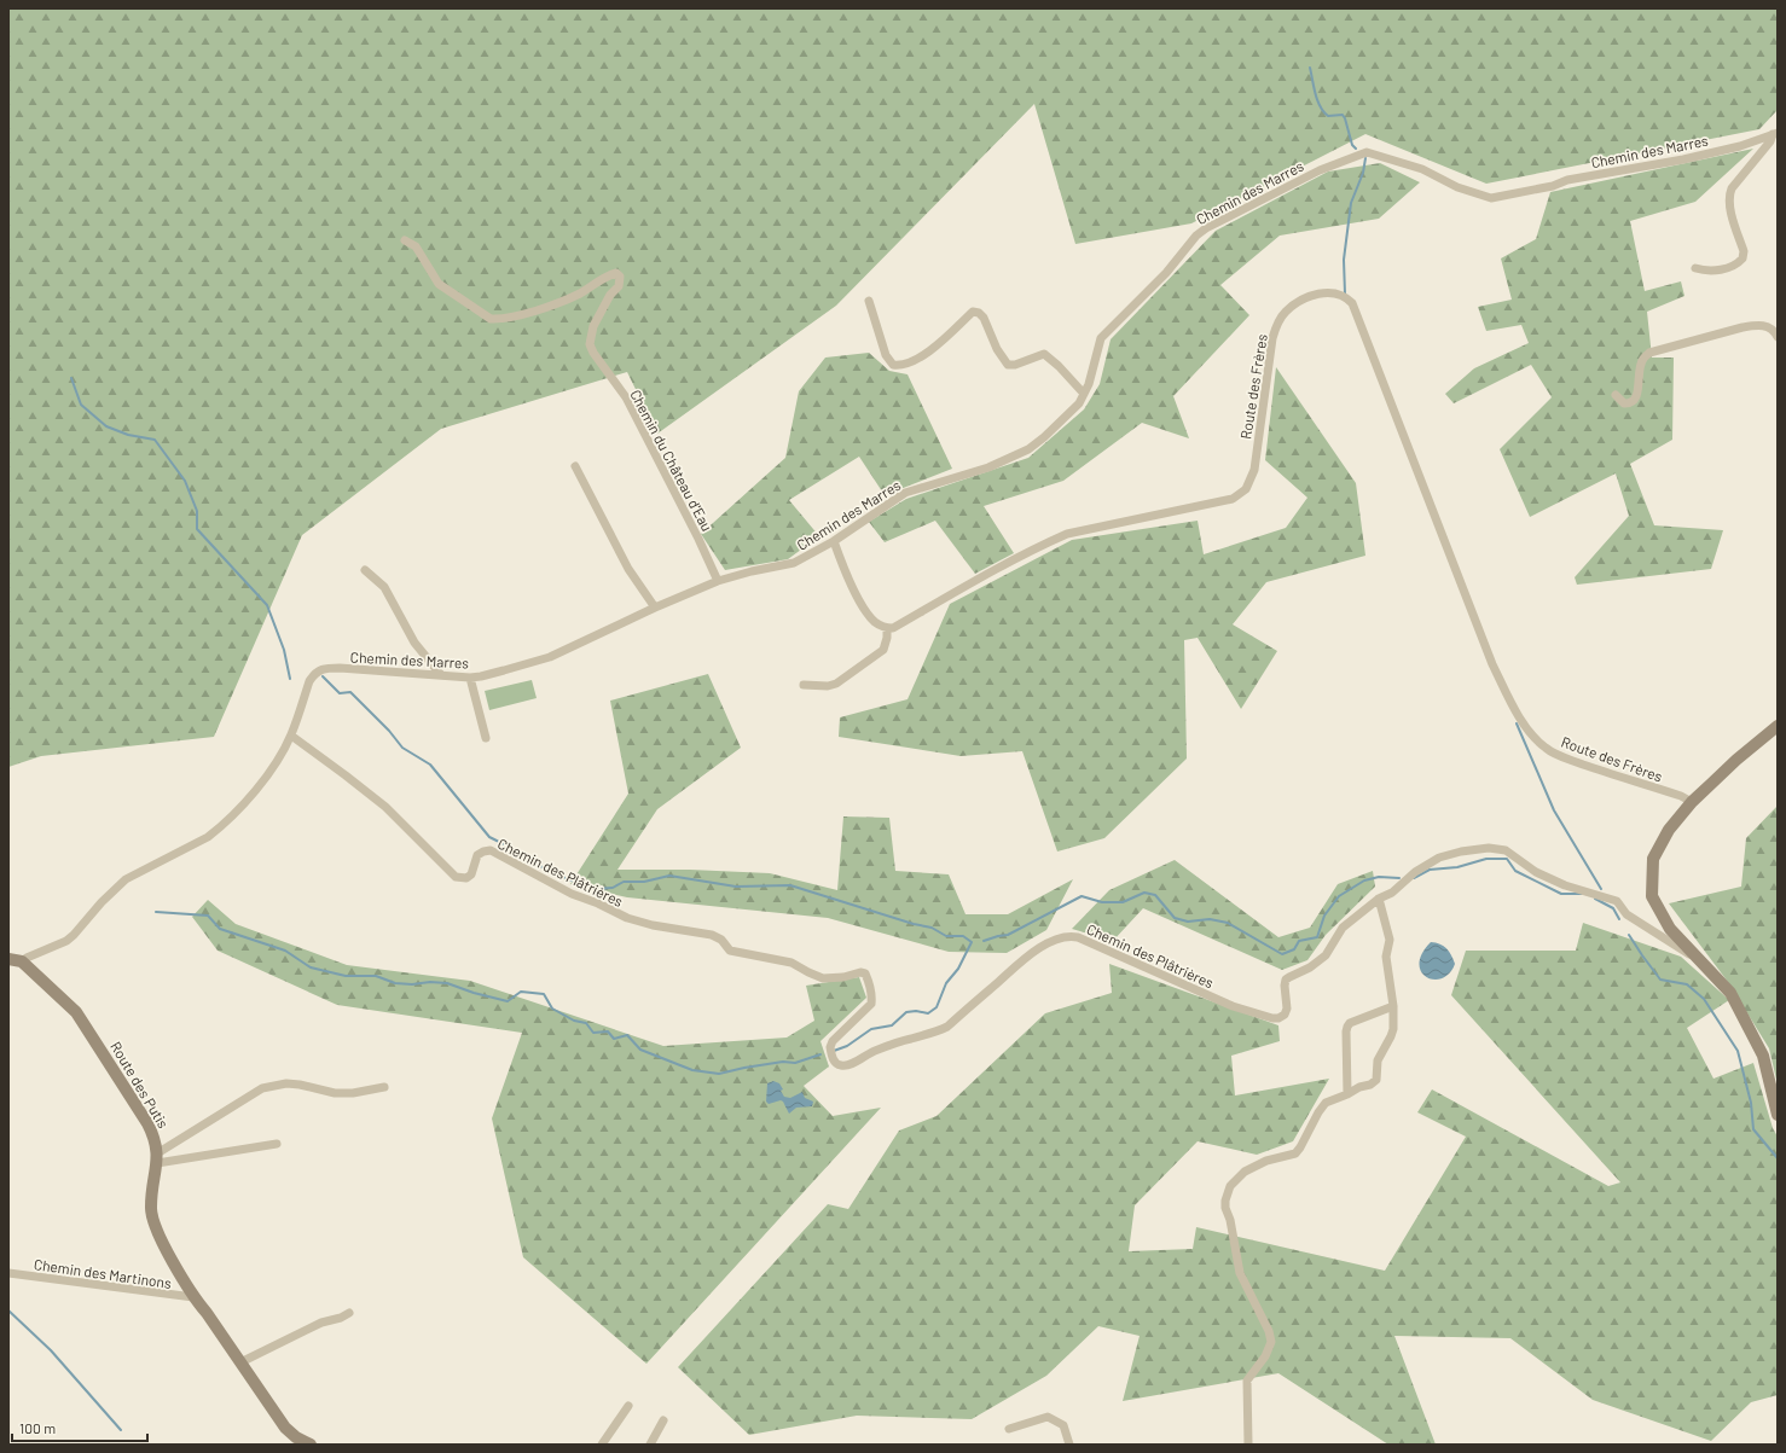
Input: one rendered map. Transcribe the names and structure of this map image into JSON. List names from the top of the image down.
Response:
{
  "streets": {
    "street": [
      "Chemin des Marres",
      "Route des Frères",
      "Chemin du Château d'Eau",
      "Chemin des Plâtrières",
      "Route des Putis",
      "Chemin des Martinons"
    ]
  },
  "crossings": [
    ["Chemin des Marres", "Chemin du Château d'Eau"],
    ["Chemin des Marres", "Chemin des Plâtrières"],
    ["Chemin des Marres", "Route des Putis"],
    ["Route des Putis", "Chemin des Martinons"]
  ],
  "scale_bar": "100 m"
}
